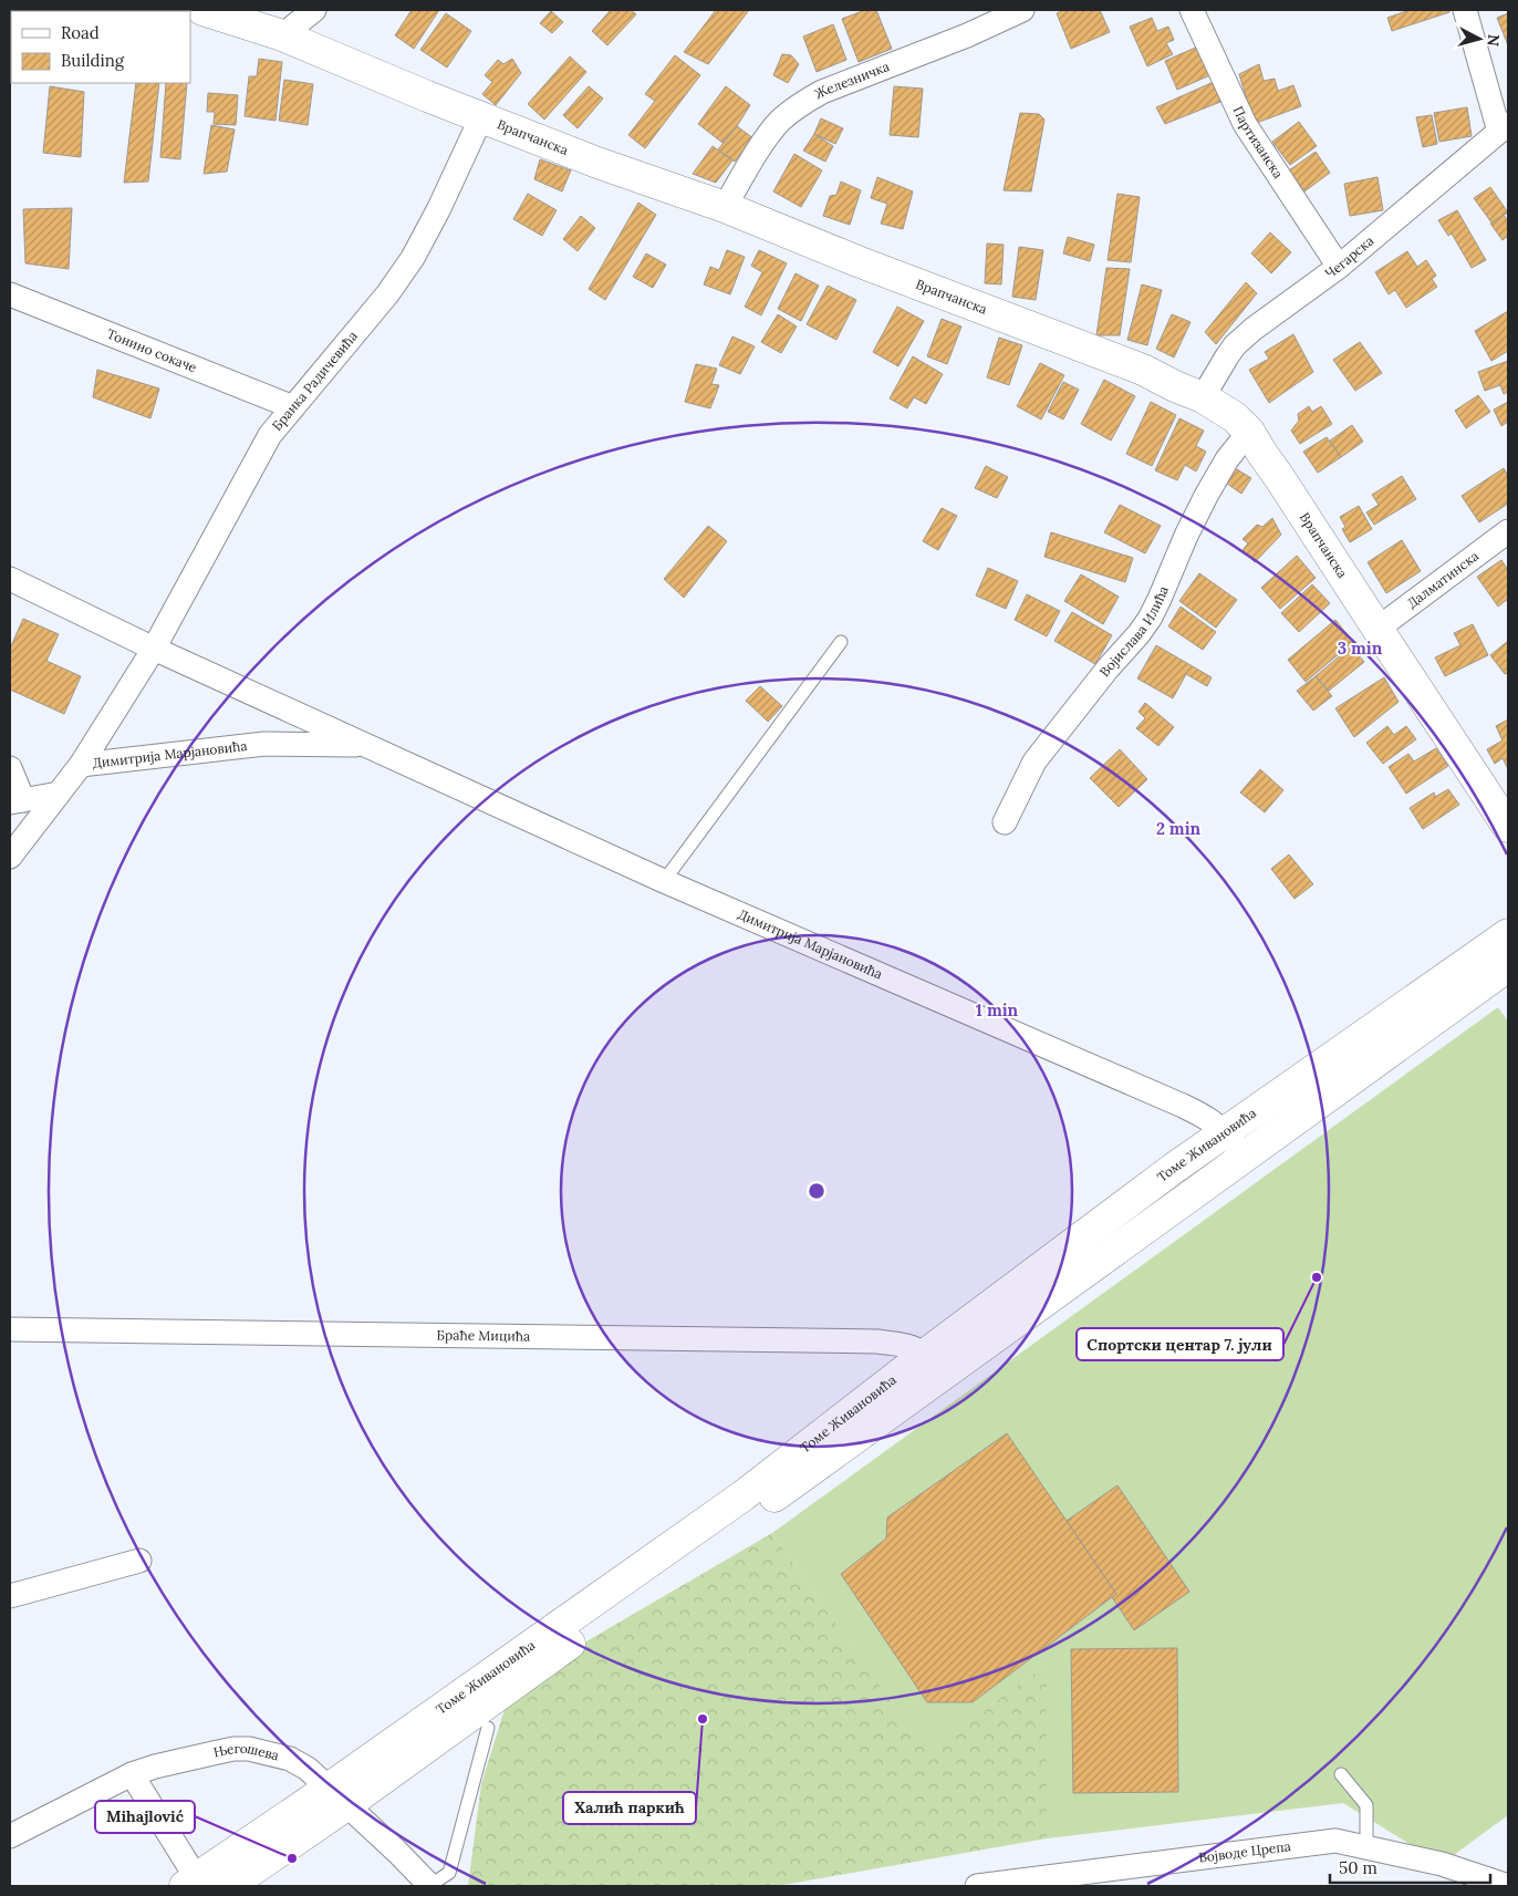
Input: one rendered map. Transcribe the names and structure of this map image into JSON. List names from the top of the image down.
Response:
{
  "streets": {
    "main road": ["Врапчанска", "Томе Живановића"],
    "street": [
      "Железничка",
      "Партизанска",
      "Чегарска",
      "Тонино сокаче",
      "Бранка Радичевића",
      "Далматинска",
      "Војислава Илића",
      "Димитрија Марјановића",
      "Браће Мицића",
      "Његошева",
      "Војводе Црепа"
    ]
  },
  "crossings": [
    ["Железничка", "Врапчанска"],
    ["Врапчанска", "Чегарска"],
    ["Врапчанска", "Бранка Радичевића"],
    ["Врапчанска", "Далматинска"],
    ["Врапчанска", "Војислава Илића"],
    ["Партизанска", "Чегарска"],
    ["Тонино сокаче", "Бранка Радичевића"],
    ["Бранка Радичевића", "Димитрија Марјановића"],
    ["Димитрија Марјановића", "Томе Живановића"],
    ["Томе Живановића", "Браће Мицића"],
    ["Томе Живановића", "Његошева"]
  ],
  "places": ["Спортски центар 7. јули", "Халић паркић", "Mihajlović"],
  "legend": ["Road", "Building"],
  "scale_bar": "50 m",
  "north": "right",
  "rings": ["3 min", "2 min", "1 min"]
}
